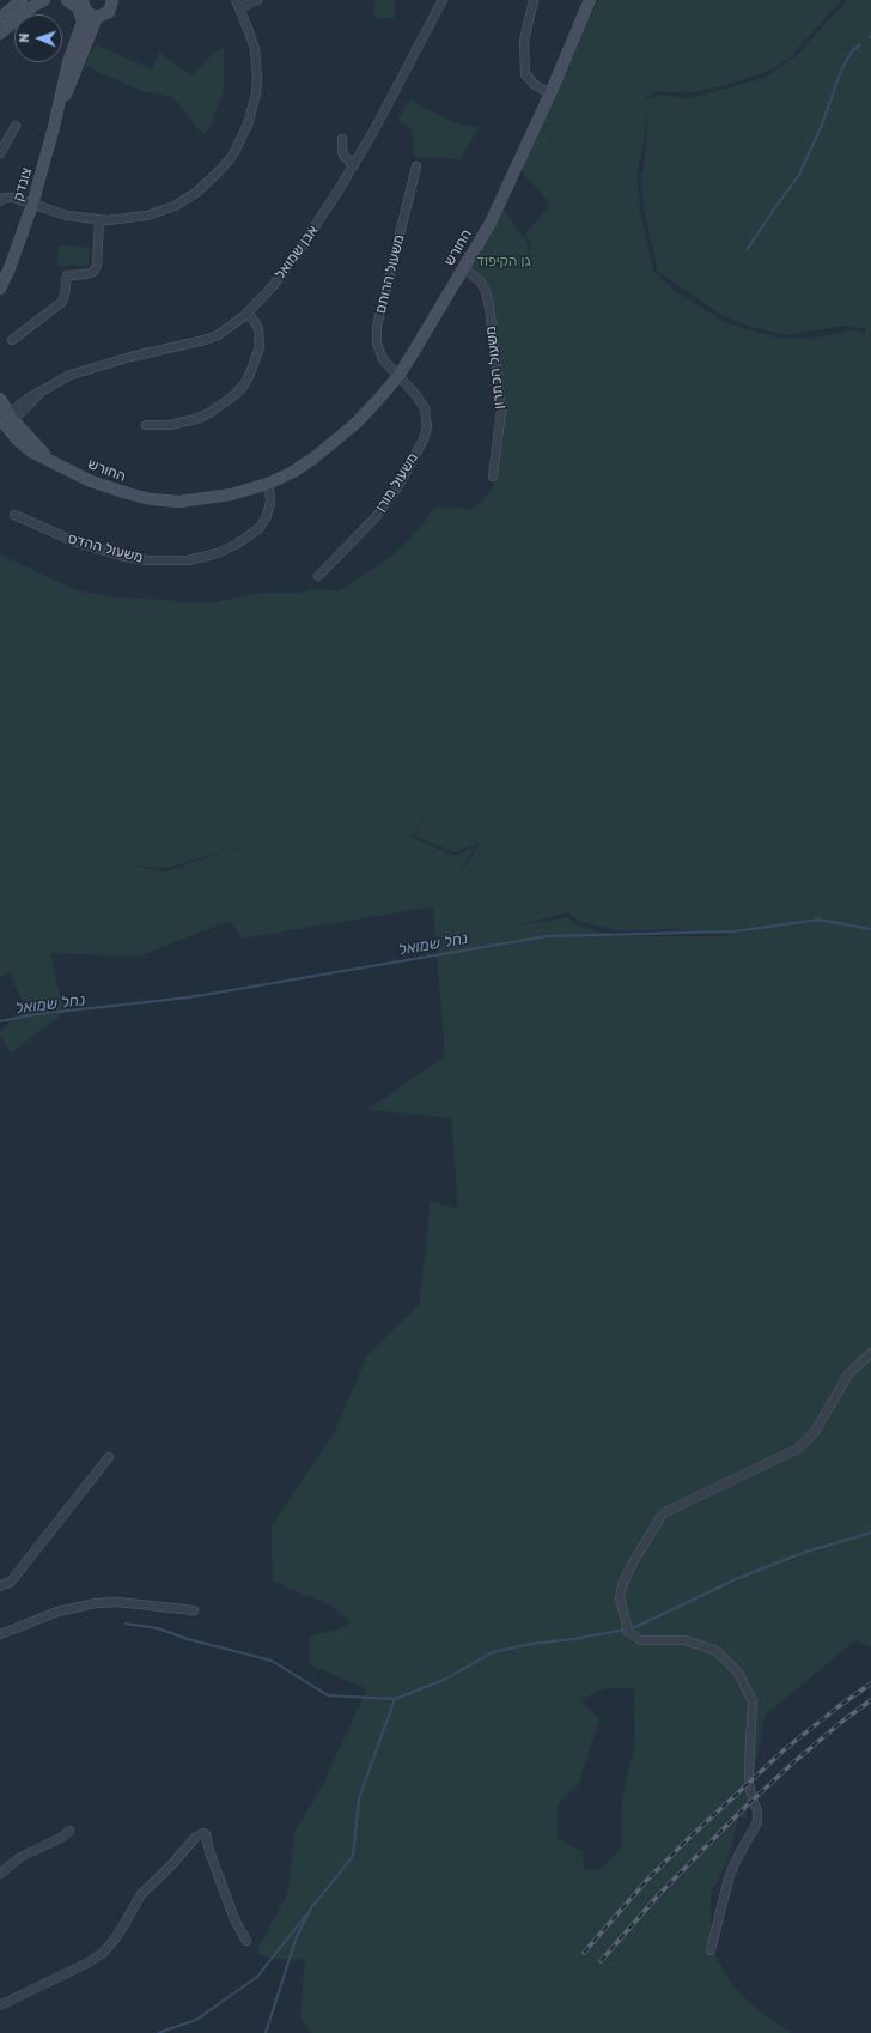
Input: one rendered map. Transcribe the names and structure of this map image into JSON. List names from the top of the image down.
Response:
{
  "streets": {
    "street": [
      "צונדק",
      "החורש",
      "אבן שמואל",
      "משעול הרותם",
      "משעול הכתרון",
      "משעול מורן",
      "משעול ההדס"
    ]
  },
  "crossings": [
    ["החורש", "אבן שמואל"],
    ["החורש", "משעול הרותם"],
    ["החורש", "משעול הכתרון"],
    ["החורש", "משעול מורן"],
    ["החורש", "משעול ההדס"],
    ["משעול הרותם", "משעול מורן"]
  ],
  "water": ["נחל שמואל"],
  "parks": ["גן הקיפוד"],
  "north": "left"
}
